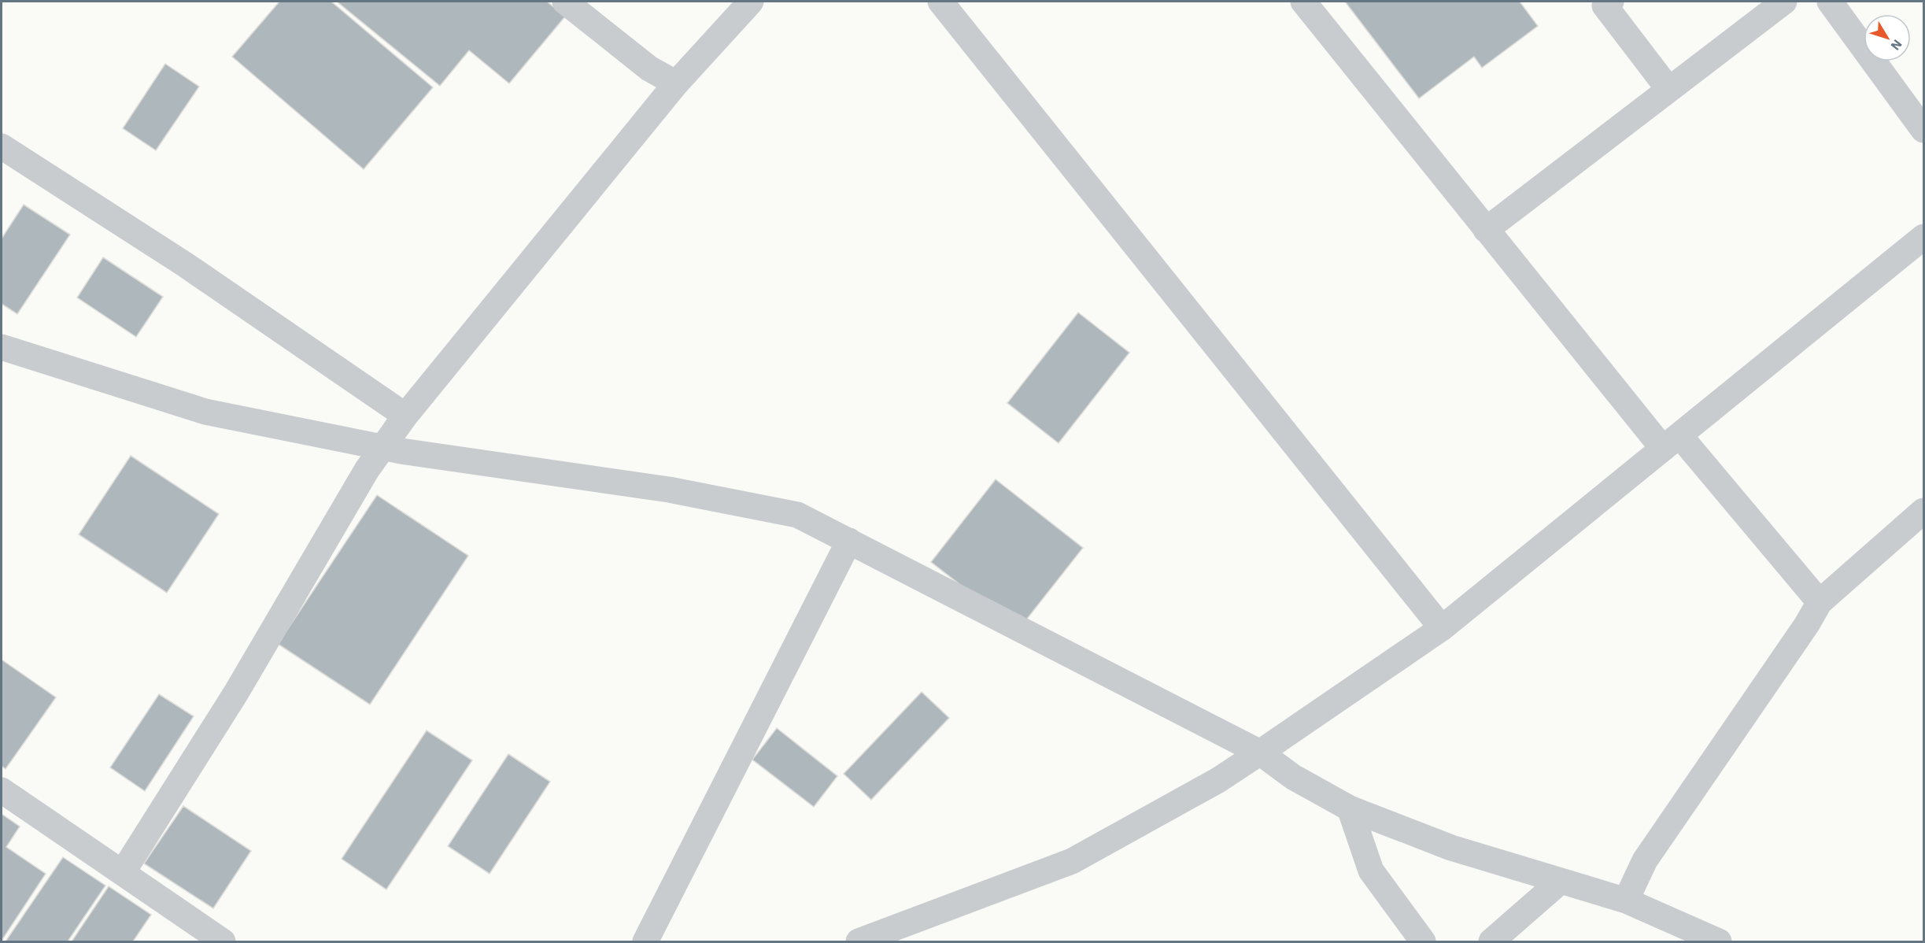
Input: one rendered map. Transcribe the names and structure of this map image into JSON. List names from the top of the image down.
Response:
{
  "north": "bottom right"
}
